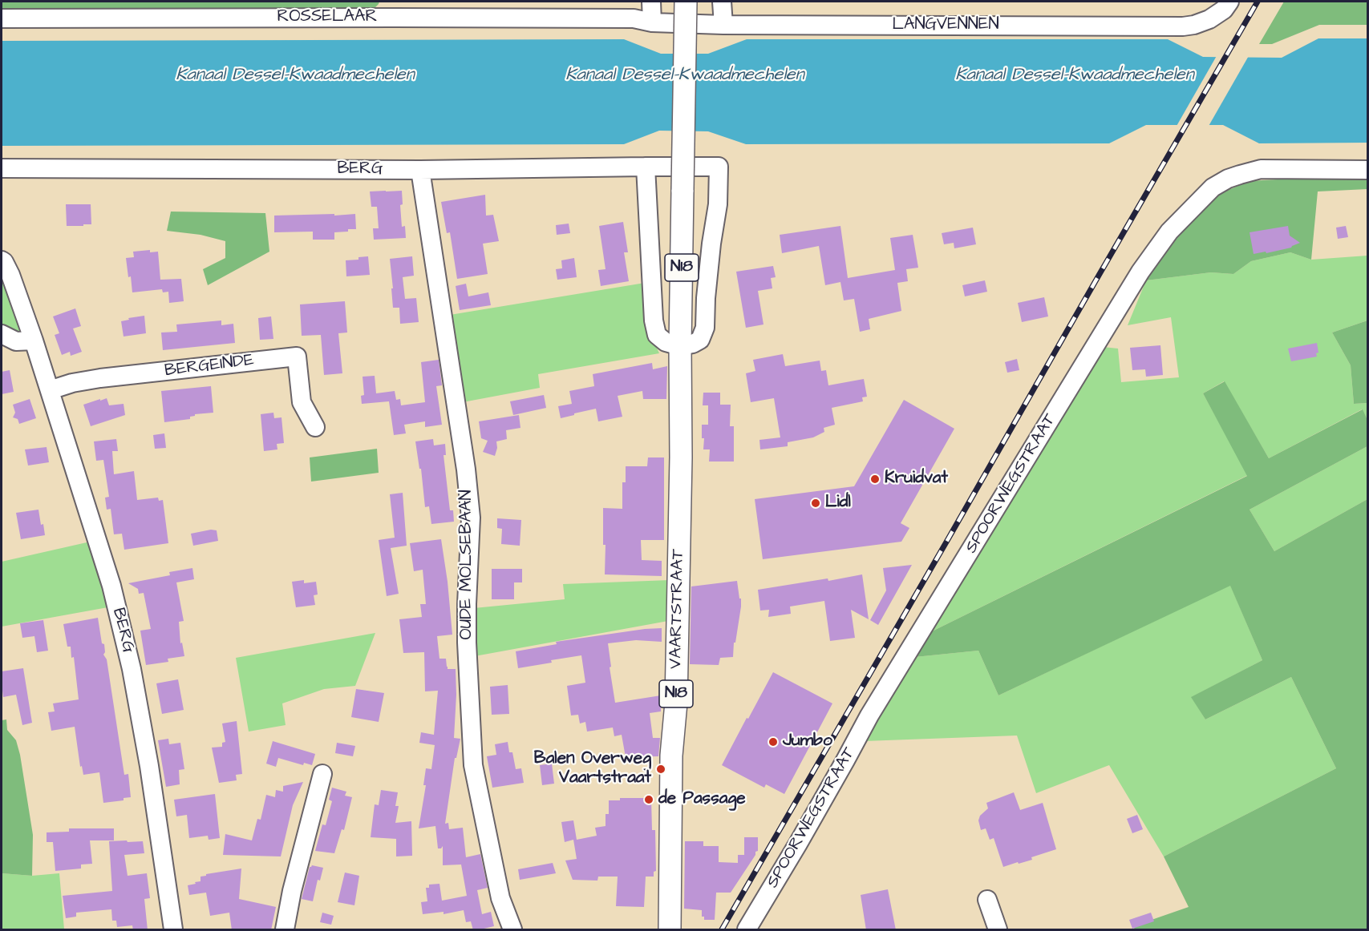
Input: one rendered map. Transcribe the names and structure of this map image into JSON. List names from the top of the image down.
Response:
{
  "streets": {
    "main road": ["N18", "VAARTSTRAAT"],
    "street": [
      "ROSSELAAR",
      "LANGVENNEN",
      "BERG",
      "BERGEINDE",
      "SPOORWEGSTRAAT",
      "OUDE MOLSEBAAN"
    ]
  },
  "crossings": [
    ["ROSSELAAR", "LANGVENNEN"],
    ["BERG", "BERGEINDE"],
    ["BERG", "OUDE MOLSEBAAN"],
    ["BERG", "VAARTSTRAAT"]
  ],
  "water": ["Kanaal Dessel-Kwaadmechelen"],
  "places": [
    "Kruidvat",
    "Lidl",
    "Jumbo",
    "Balen Overweg Vaartstraat",
    "de Passage"
  ]
}
